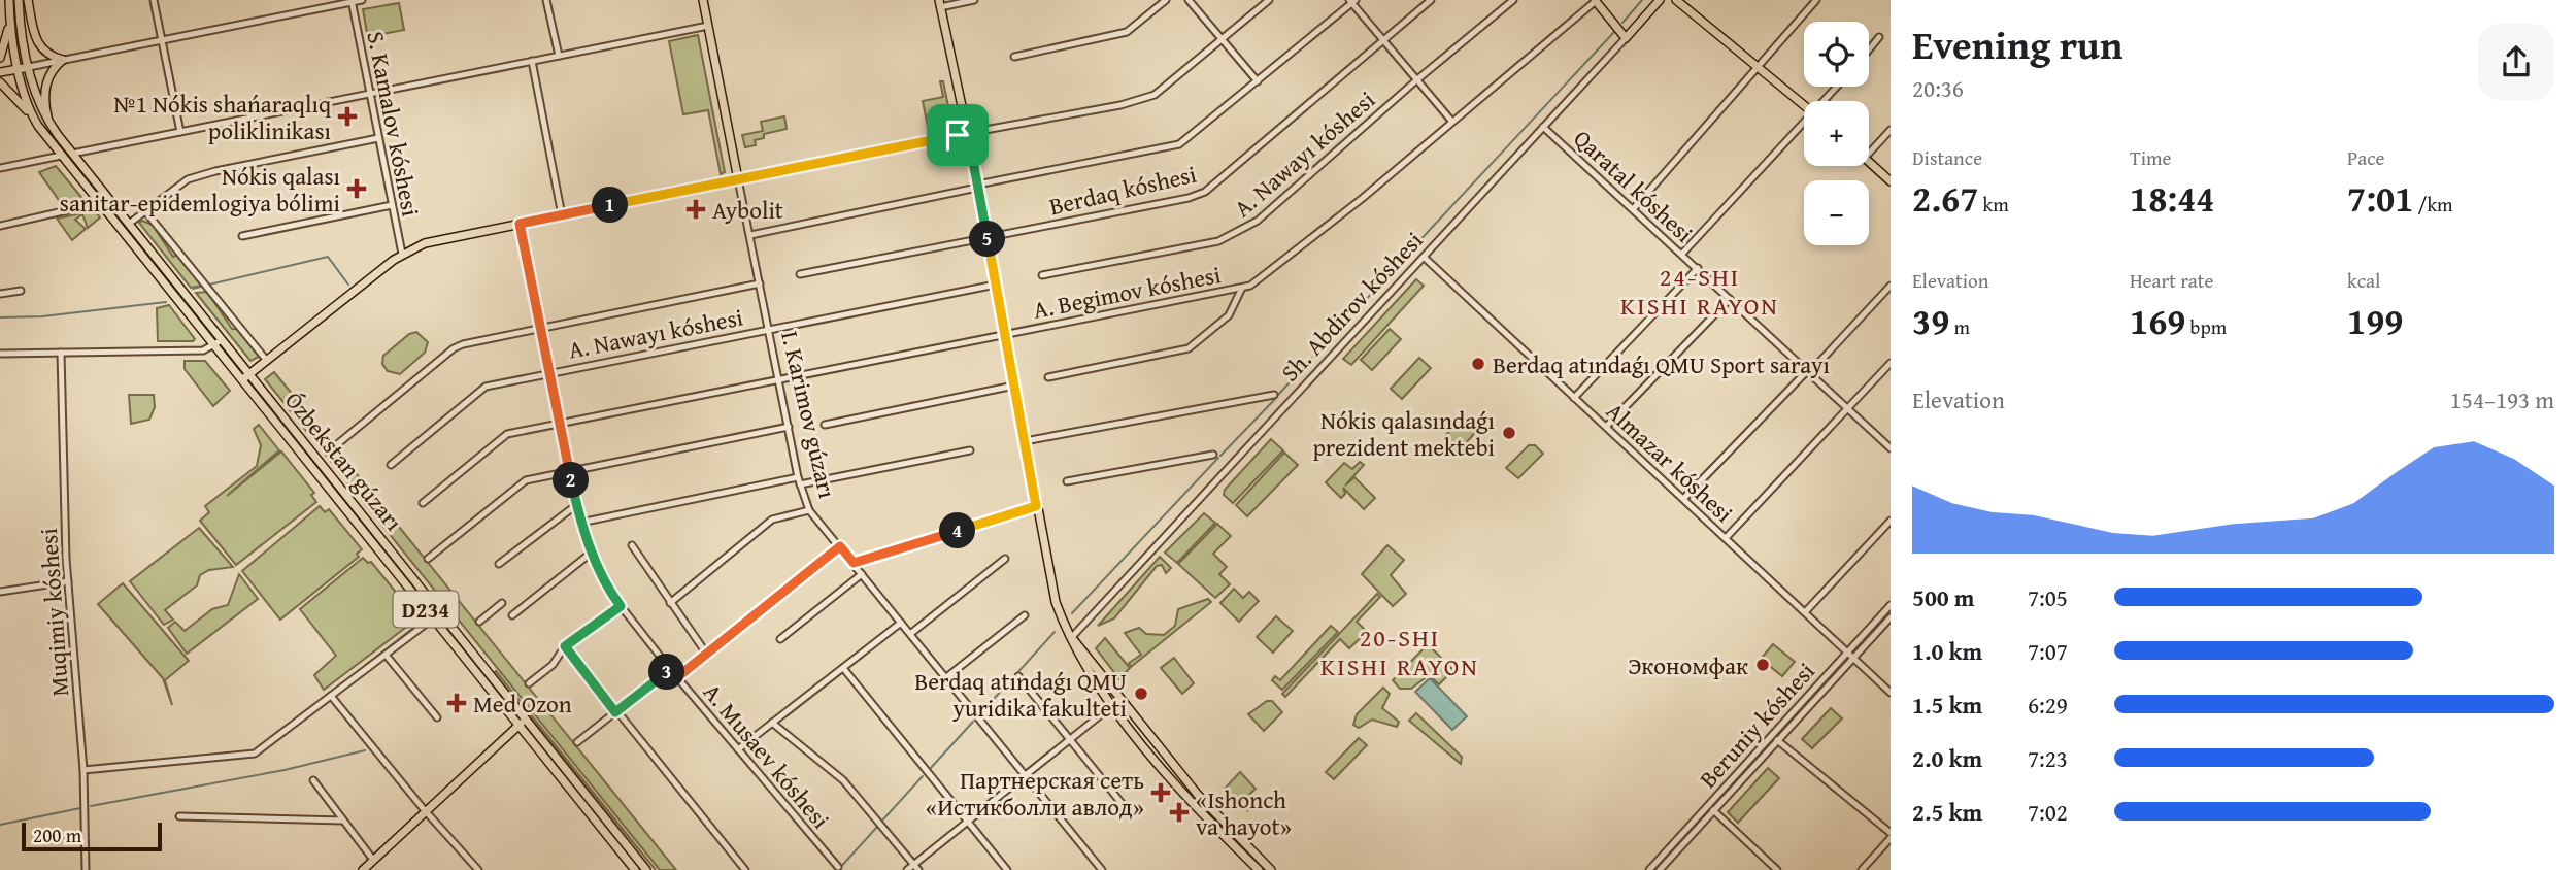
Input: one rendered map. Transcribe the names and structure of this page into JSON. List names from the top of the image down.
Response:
{
  "streets": {
    "main road": [
      "Sh. Abdirov kóshesi",
      "I. Karimov gúzarı",
      "Ózbekstan gúzarı",
      "D234"
    ],
    "street": [
      "S. Kamalov kóshesi",
      "A. Nawayı kóshesi",
      "Qaratal kóshesi",
      "Berdaq kóshesi",
      "A. Begimov kóshesi",
      "Almazar kóshesi",
      "Muqimiy kóshesi",
      "Beruniy kóshesi",
      "A. Musaev kóshesi"
    ]
  },
  "crossings": [
    ["A. Nawayı kóshesi", "I. Karimov gúzarı"],
    ["A. Nawayı kóshesi", "A. Musaev kóshesi"],
    ["Qaratal kóshesi", "Sh. Abdirov kóshesi"],
    ["A. Begimov kóshesi", "I. Karimov gúzarı"],
    ["A. Begimov kóshesi", "A. Musaev kóshesi"],
    ["Sh. Abdirov kóshesi", "Almazar kóshesi"],
    ["Ózbekstan gúzarı", "D234"],
    ["Almazar kóshesi", "Beruniy kóshesi"]
  ],
  "districts": ["24-SHI KISHI RAYON", "20-SHI KISHI RAYON"],
  "places": {
    "health": [
      "№1 Nókis shańaraqlıq poliklinikası",
      "Nókis qalası sanitar-epidemlogiya bólimi",
      "Aybolit",
      "Med Ozon",
      "Партнерская сеть «Истикболли авлод»",
      "«Ishonch va hayot»"
    ],
    "other": [
      "Berdaq atındaǵı QMU Sport sarayı",
      "Nókis qalasındaǵı prezident mektebi",
      "Экономфак",
      "Berdaq atındaǵı QMU yuridika fakulteti"
    ]
  },
  "scale_bar": "200 m",
  "page": {
    "heading": ["Evening run", "20:36"],
    "map_buttons": ["+", "−"],
    "stats": [
      ["Distance", "2.67 km"],
      ["Time", "18:44"],
      ["Pace", "7:01 /km"],
      ["Elevation", "39 m"],
      ["Heart rate", "169 bpm"],
      ["kcal", "199"]
    ],
    "pins": [
      "1",
      "5",
      "2",
      "4",
      "3"
    ],
    "chart": ["Elevation", "154–193 m"],
    "list": [
      {
        "name": "500 m",
        "note": "7:05"
      },
      {
        "name": "1.0 km",
        "note": "7:07"
      },
      {
        "name": "1.5 km",
        "note": "6:29"
      },
      {
        "name": "2.0 km",
        "note": "7:23"
      },
      {
        "name": "2.5 km",
        "note": "7:02"
      }
    ],
    "scale": "200 m"
  }
}
